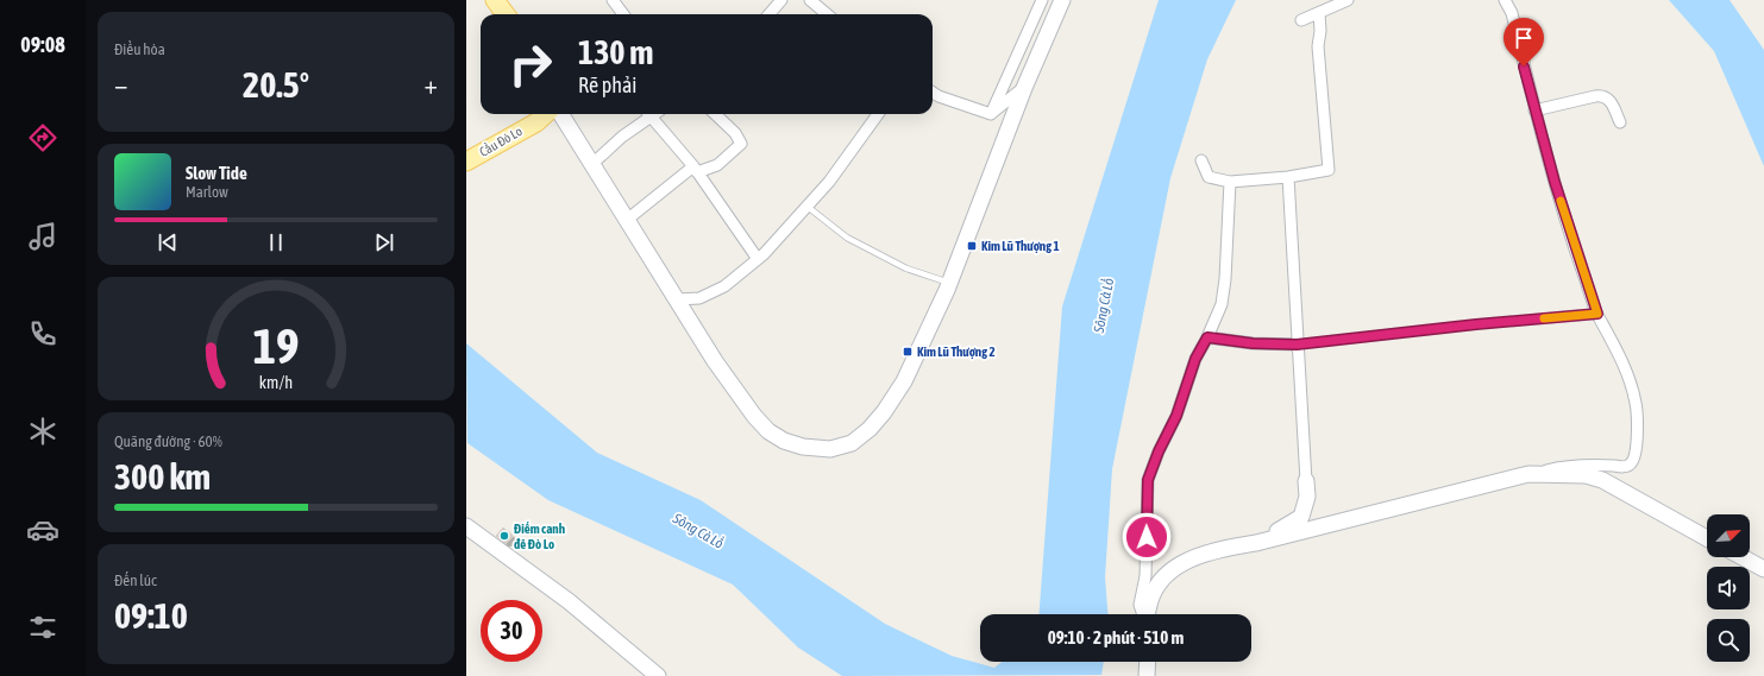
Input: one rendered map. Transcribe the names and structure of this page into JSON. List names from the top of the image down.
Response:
{
  "streets": {
    "main road": ["Cầu Đò Lo"]
  },
  "water": ["Sông Cà Lồ"],
  "places": {
    "transit": ["Kim Lũ Thượng 1", "Kim Lũ Thượng 2"],
    "other": ["Điếm canh đê Đò Lo"]
  },
  "north": "top right",
  "page": {
    "tabs": "09:08",
    "tile": [
      "Điều hòa",
      ["Quãng đường · 60%", "300 km"],
      ["Đến lúc", "09:10"]
    ],
    "turn": ["130 m", "Rẽ phải"],
    "heat": ["−", "20.5°", "+"],
    "song": ["Slow Tide", "Marlow"],
    "limit": "30",
    "trip": "09:10 · 2 phút · 510 m",
    "gauge": ["19", "km/h"]
  }
}
